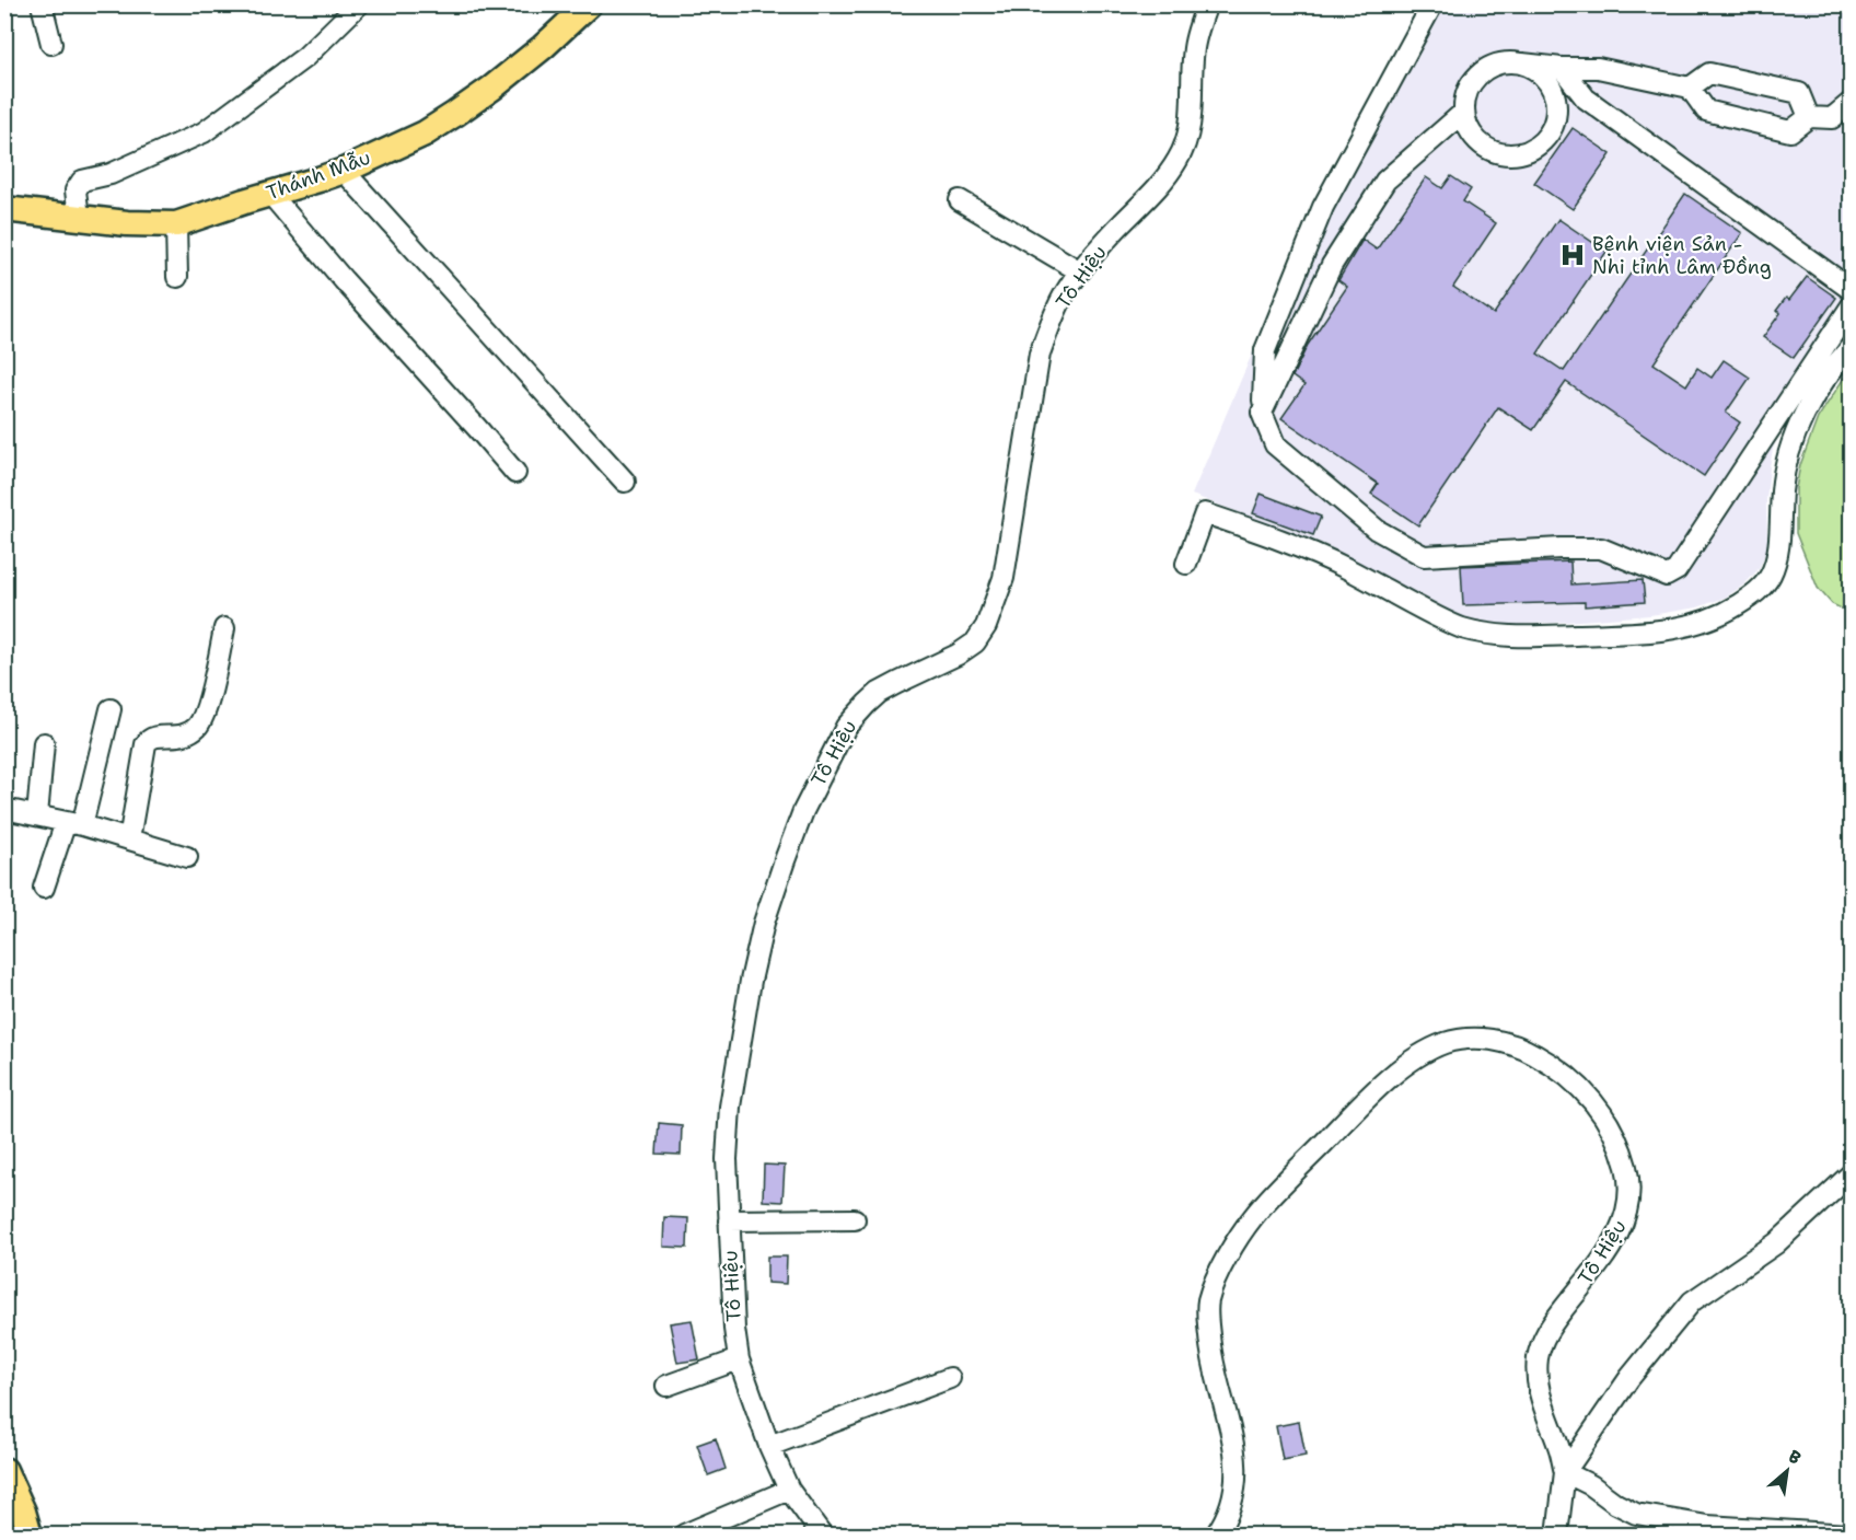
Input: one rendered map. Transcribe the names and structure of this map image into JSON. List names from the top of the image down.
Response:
{
  "streets": {
    "main road": ["Thánh Mẫu"],
    "street": ["Tô Hiệu"]
  },
  "places": {
    "hospital": ["Bệnh viện Sản - Nhi tỉnh Lâm Đồng"]
  },
  "north": "top right"
}
